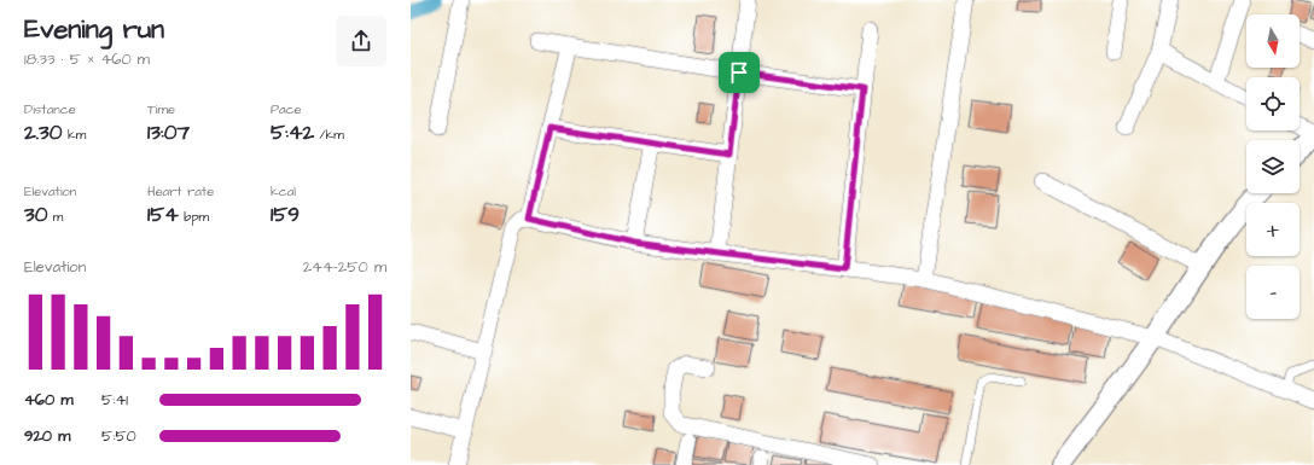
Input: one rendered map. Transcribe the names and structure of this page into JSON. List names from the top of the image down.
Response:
{
  "north": "bottom",
  "page": {
    "heading": ["Evening run", "18:33 · 5 × 460 m"],
    "map_buttons": ["+", "−"],
    "stats": [
      ["Distance", "2.30 km"],
      ["Time", "13:07"],
      ["Pace", "5:42 /km"],
      ["Elevation", "30 m"],
      ["Heart rate", "154 bpm"],
      ["kcal", "159"]
    ],
    "chart": ["Elevation", "244–250 m"],
    "list": [
      {
        "name": "460 m",
        "note": "5:41"
      },
      {
        "name": "920 m",
        "note": "5:50"
      }
    ]
  }
}
